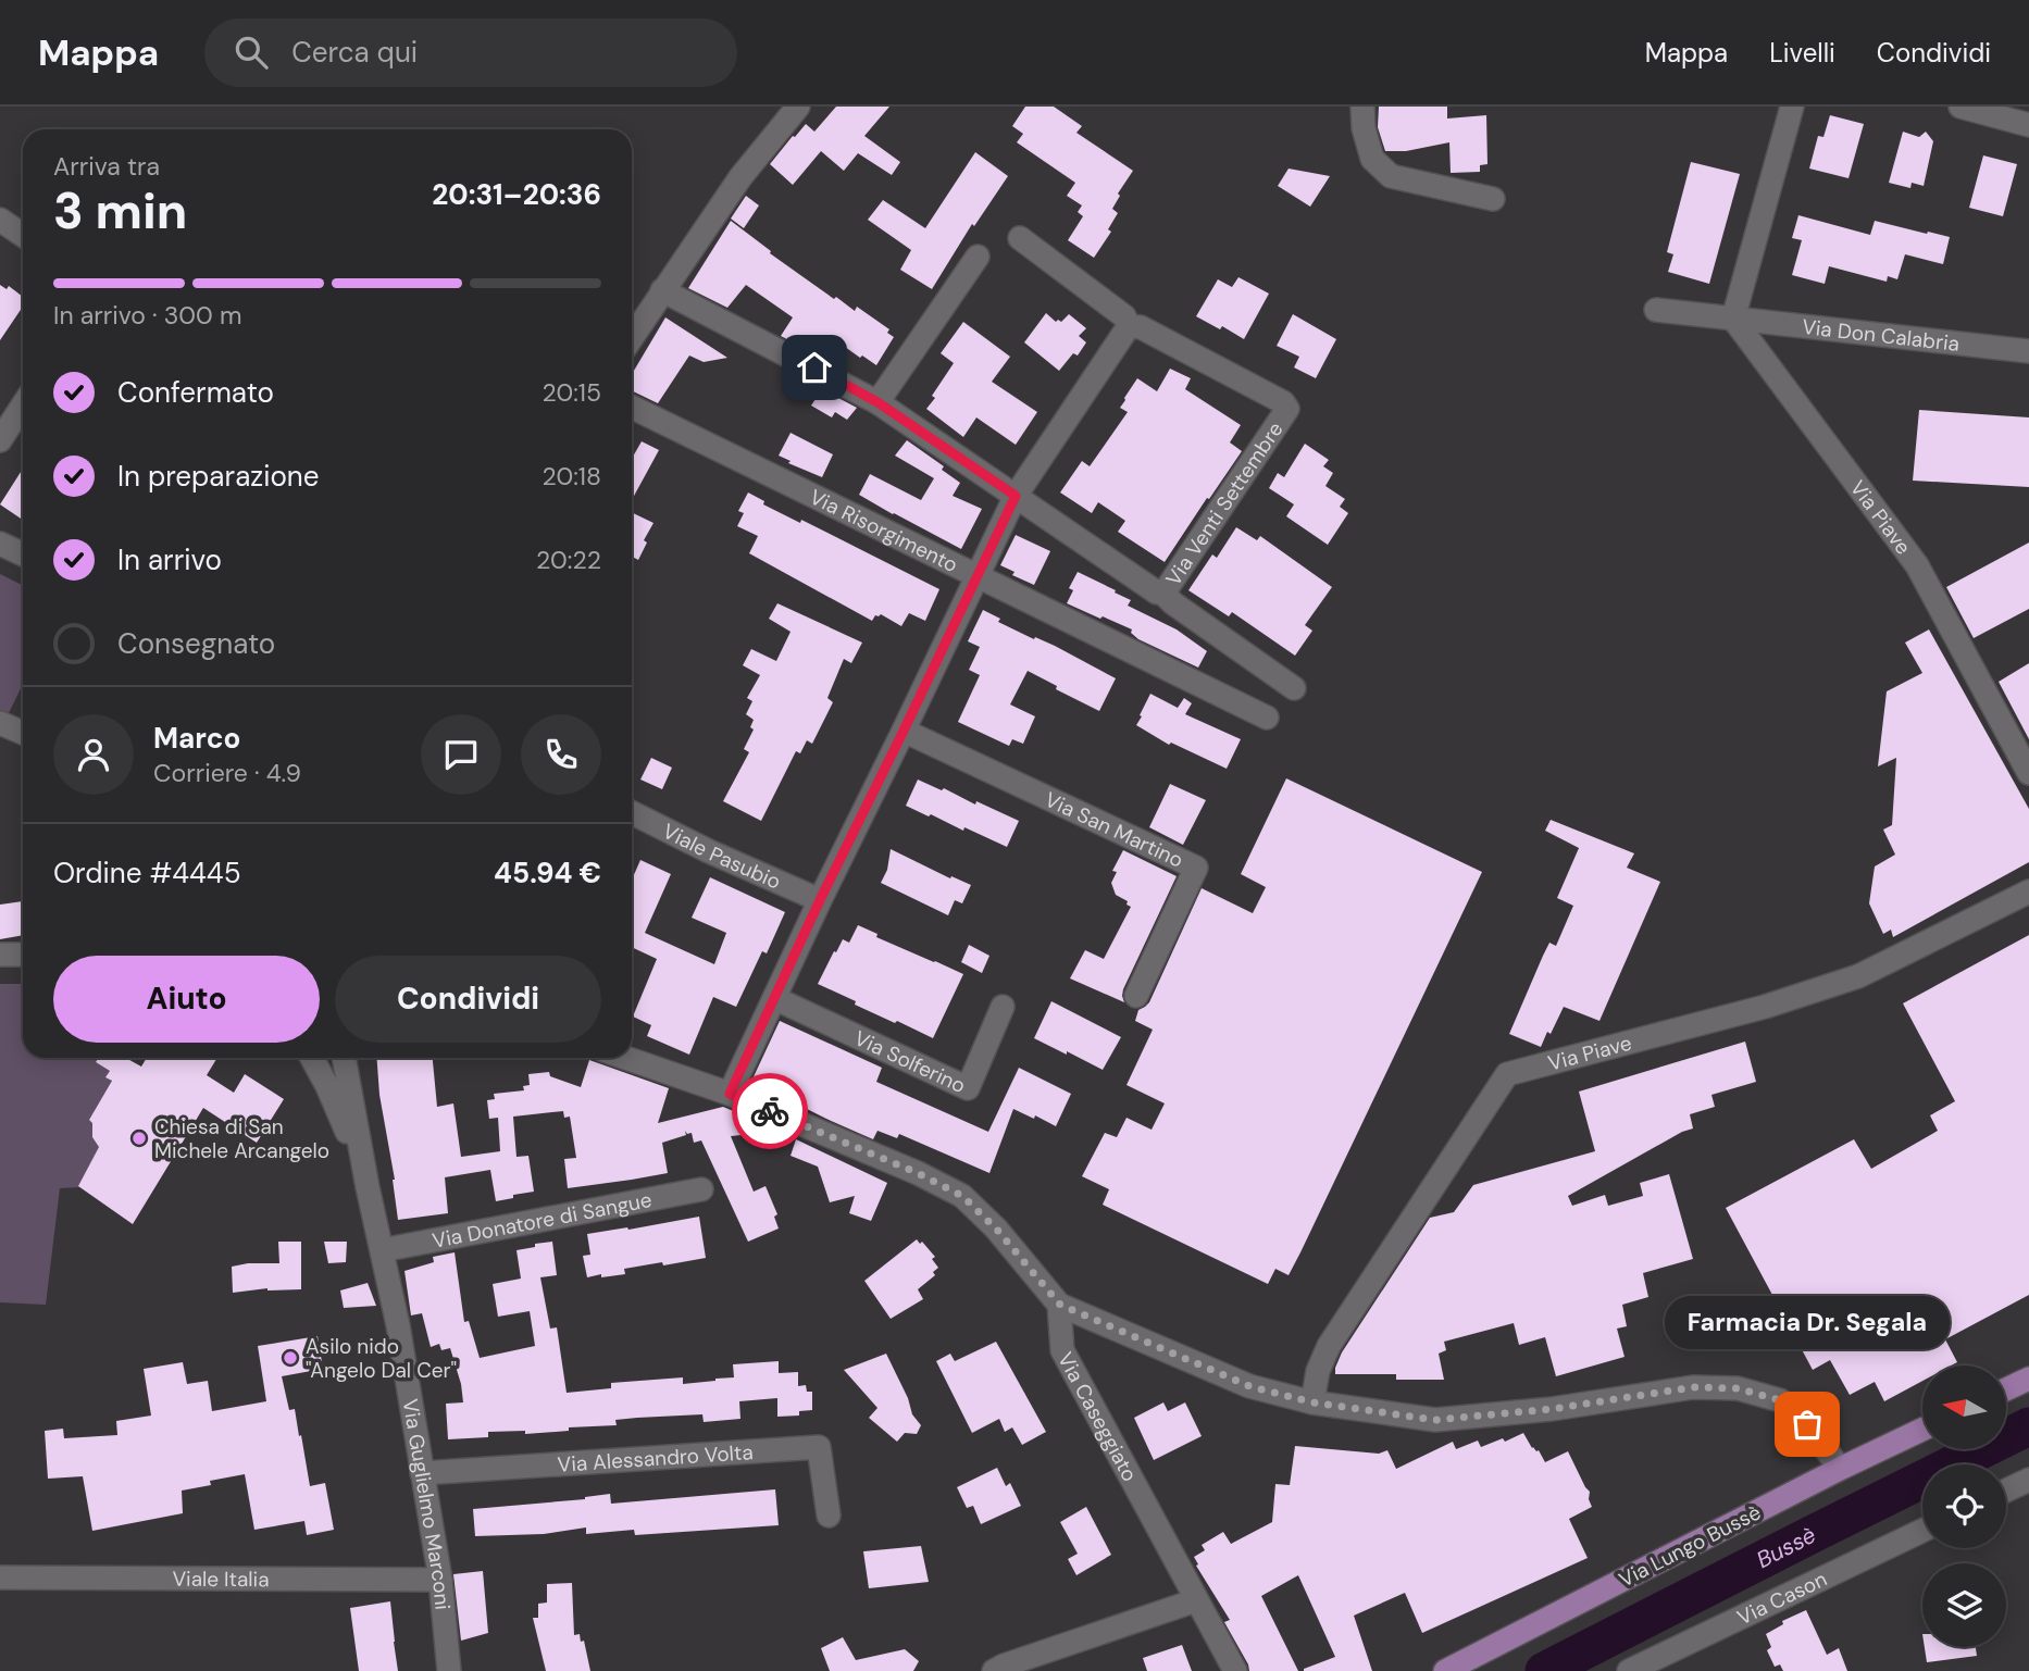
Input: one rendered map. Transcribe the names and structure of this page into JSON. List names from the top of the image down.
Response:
{
  "streets": {
    "main road": ["Via Lungo Bussè"],
    "street": [
      "Via Don Calabria",
      "Via Venti Settembre",
      "Via Piave",
      "Via Risorgimento",
      "Via San Martino",
      "Viale Pasubio",
      "Via Solferino",
      "Via Donatore di Sangue",
      "Via Caseggiato",
      "Via Alessandro Volta",
      "Via Guglielmo Marconi",
      "Viale Italia",
      "Via Cason"
    ]
  },
  "crossings": [
    ["Via Don Calabria", "Via Piave"],
    ["Via Donatore di Sangue", "Via Guglielmo Marconi"],
    ["Via Alessandro Volta", "Via Guglielmo Marconi"],
    ["Via Guglielmo Marconi", "Viale Italia"]
  ],
  "water": ["Bussè"],
  "places": ["Chiesa di San Michele Arcangelo", "Asilo nido \"Angelo Dal Cer\"", "Farmacia Dr. Segala"],
  "north": "left",
  "page": {
    "header": "Mappa",
    "search": "Cerca qui",
    "nav": ["Mappa", "Livelli", "Condividi"],
    "heading": ["3 min", "Arriva tra", "20:31–20:36"],
    "panel": [
      "Marco",
      "Corriere · 4.9",
      "Ordine #4445",
      "45.94 €"
    ],
    "bar": "In arrivo · 300 m",
    "list": [
      ["Confermato", "20:15"],
      ["In preparazione", "20:18"],
      ["In arrivo", "20:22"],
      "Consegnato"
    ],
    "buttons": ["Aiuto", "Condividi"],
    "bubble": "Farmacia Dr. Segala"
  }
}
